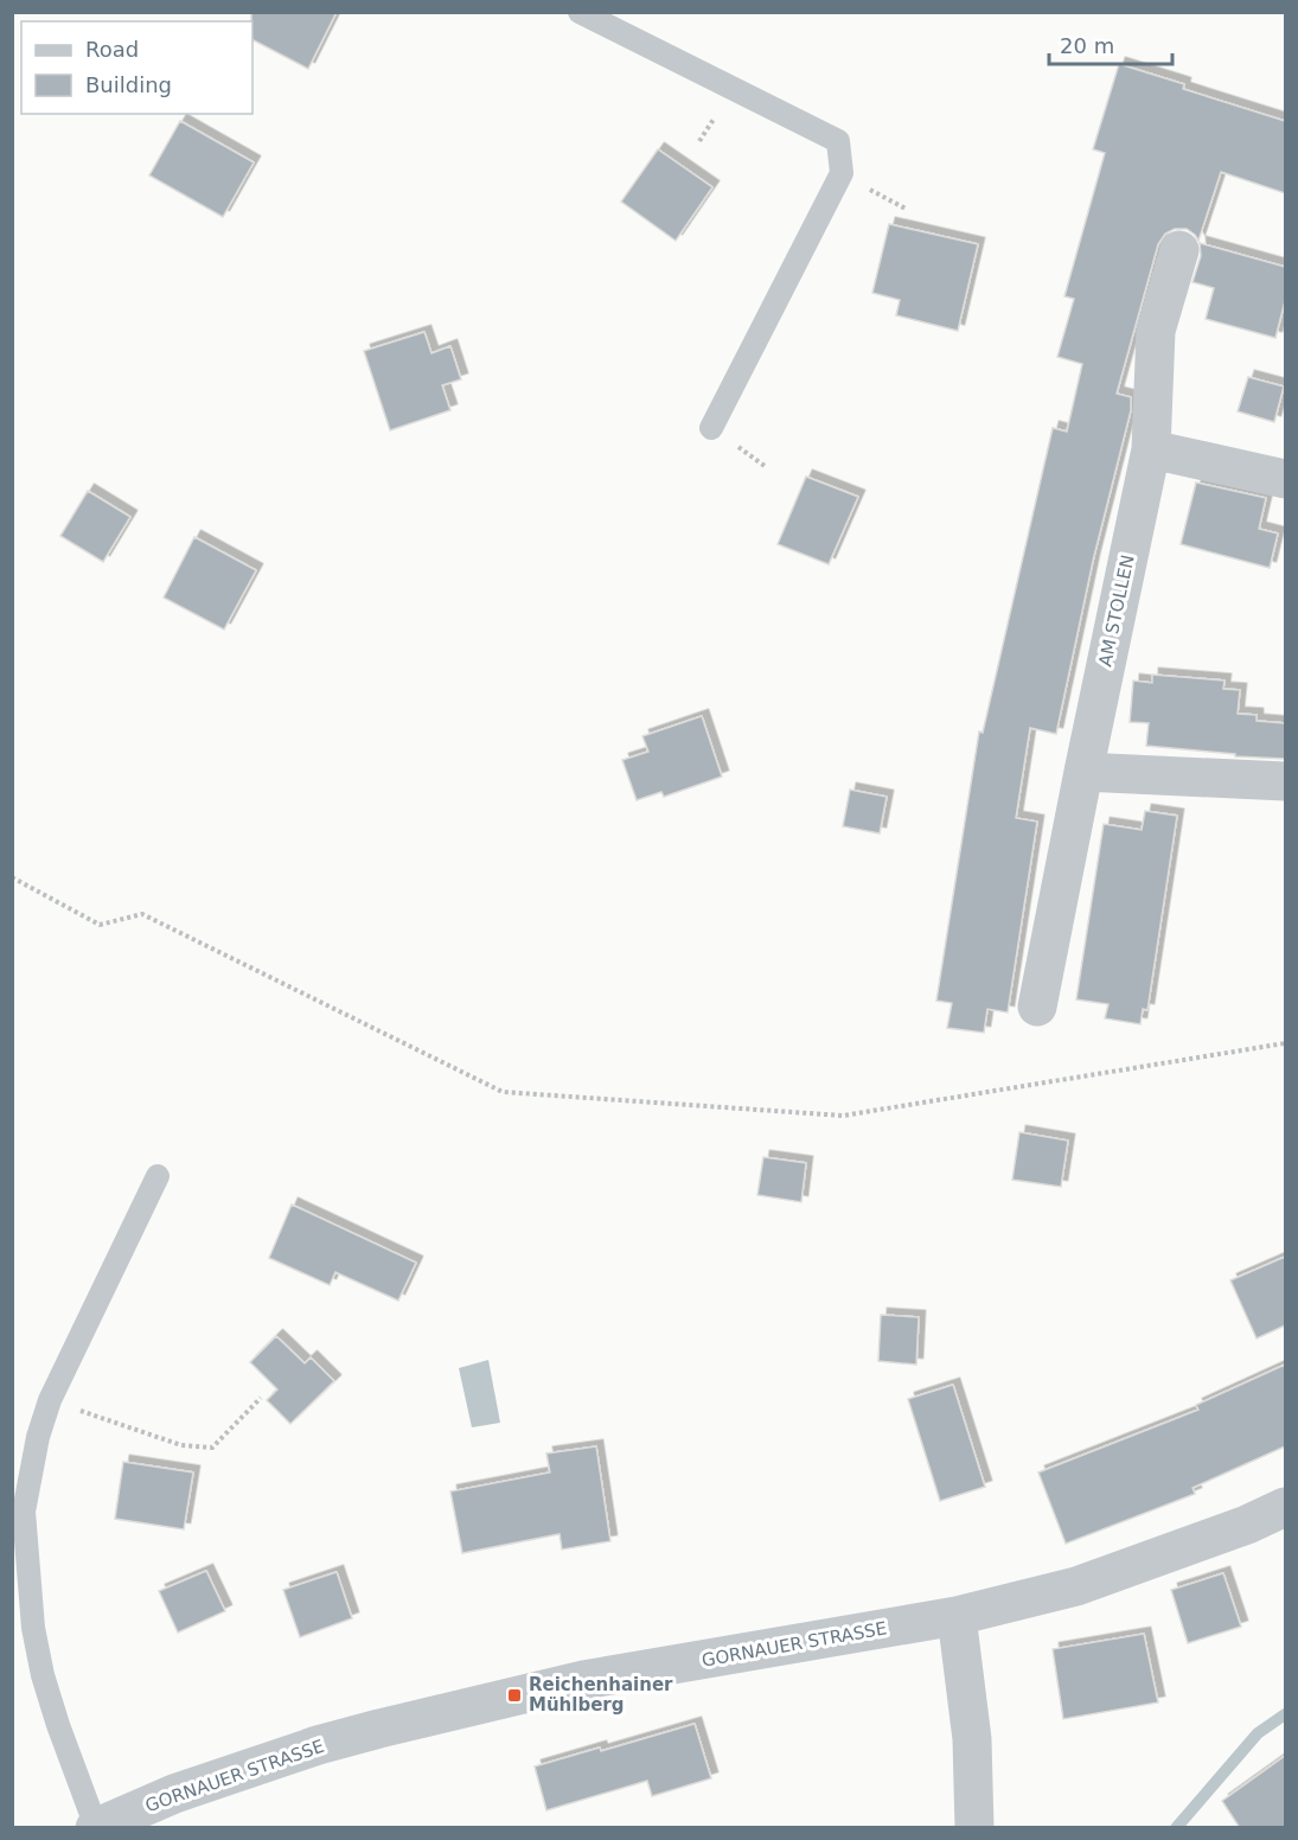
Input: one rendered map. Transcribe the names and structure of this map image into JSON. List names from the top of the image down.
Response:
{
  "streets": {
    "street": ["AM STOLLEN", "GORNAUER STRASSE"]
  },
  "places": {
    "transit": ["Reichenhainer Mühlberg"]
  },
  "legend": ["Road", "Building"],
  "scale_bar": "20 m"
}
